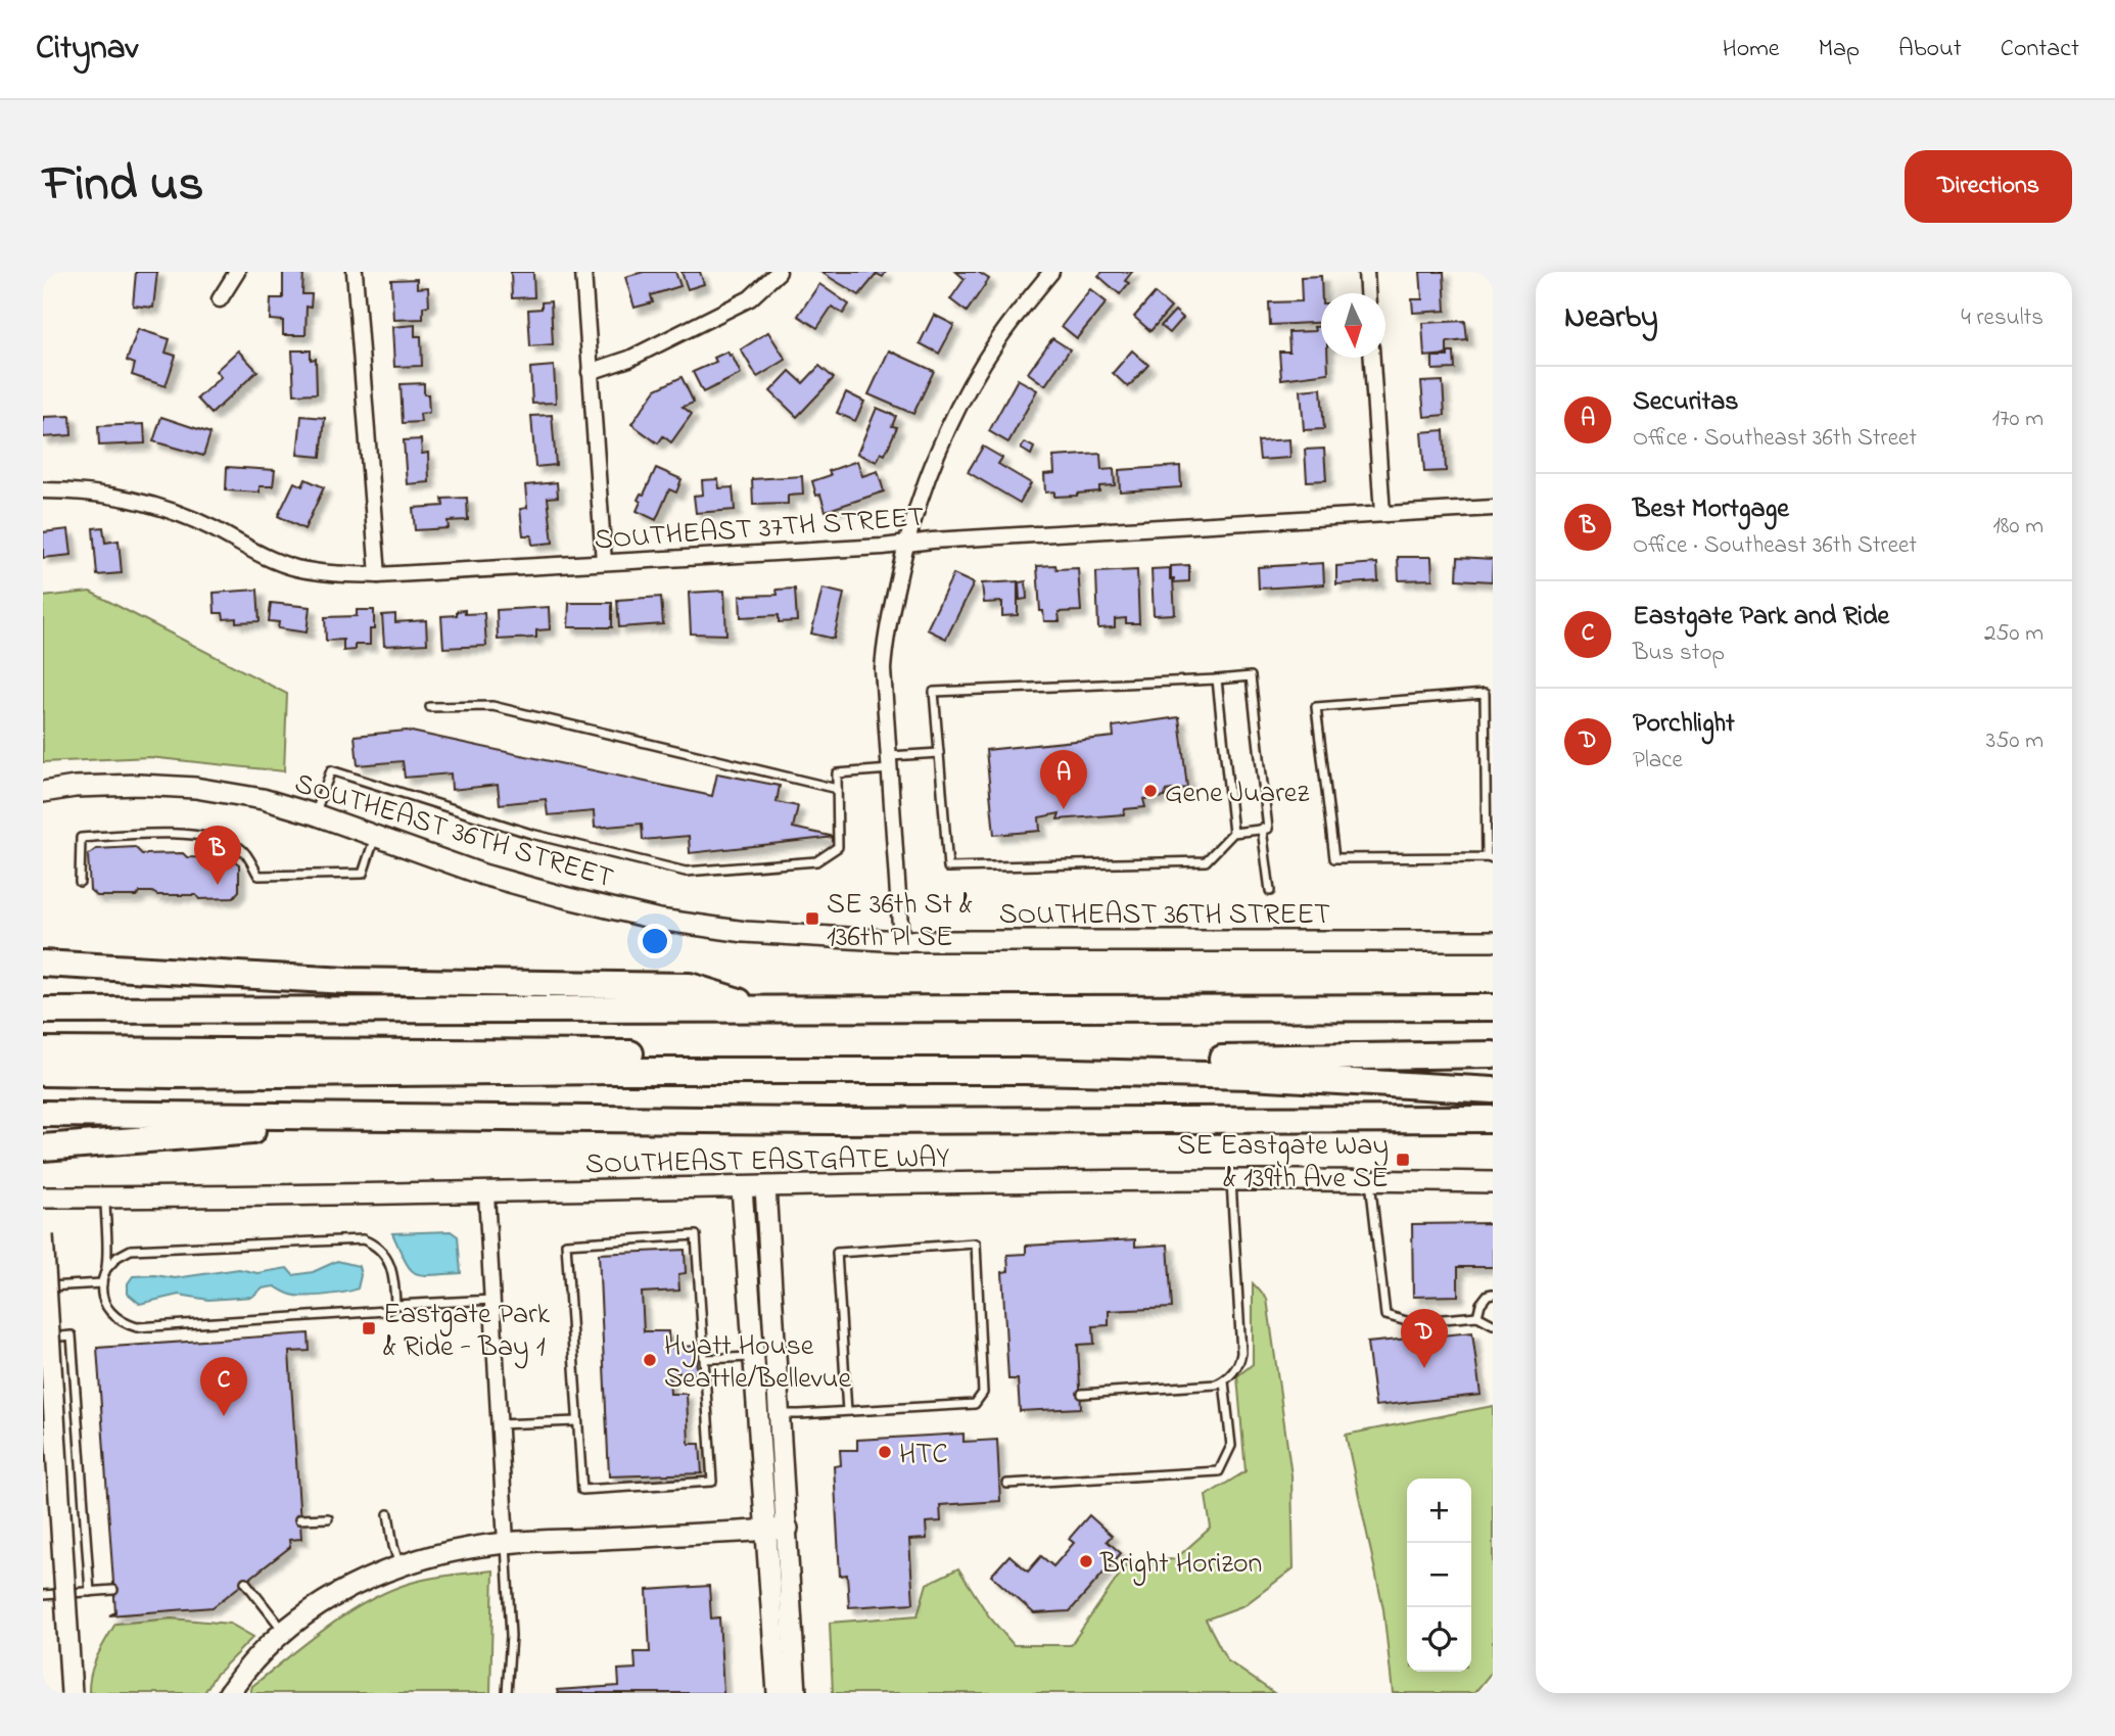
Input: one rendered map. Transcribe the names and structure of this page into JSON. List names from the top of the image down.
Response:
{
  "streets": {
    "main road": ["SOUTHEAST 36TH STREET", "SOUTHEAST EASTGATE WAY"],
    "street": ["SOUTHEAST 37TH STREET"]
  },
  "places": {
    "other": [
      "Gene Juarez",
      "Hyatt House Seattle/Bellevue",
      "HTC",
      "Bright Horizon"
    ],
    "transit": ["SE 36th St & 136th Pl SE", "SE Eastgate Way & 139th Ave SE", "Eastgate Park & Ride - Bay 1"]
  },
  "north": "bottom",
  "page": {
    "header": "Citynav",
    "nav": [
      "Home",
      "Map",
      "About",
      "Contact"
    ],
    "title": "Find us",
    "buttons": "Directions",
    "heading": ["Nearby", "4 results"],
    "list": [
      {
        "mark": "A",
        "name": "Securitas",
        "note": "Office · Southeast 36th Street",
        "value": "170 m"
      },
      {
        "mark": "B",
        "name": "Best Mortgage",
        "note": "Office · Southeast 36th Street",
        "value": "180 m"
      },
      {
        "mark": "C",
        "name": "Eastgate Park and Ride",
        "note": "Bus stop",
        "value": "250 m"
      },
      {
        "mark": "D",
        "name": "Porchlight",
        "note": "Place",
        "value": "350 m"
      }
    ],
    "pins": [
      "A",
      "B",
      "D",
      "C"
    ],
    "map_buttons": ["+", "−"]
  }
}
